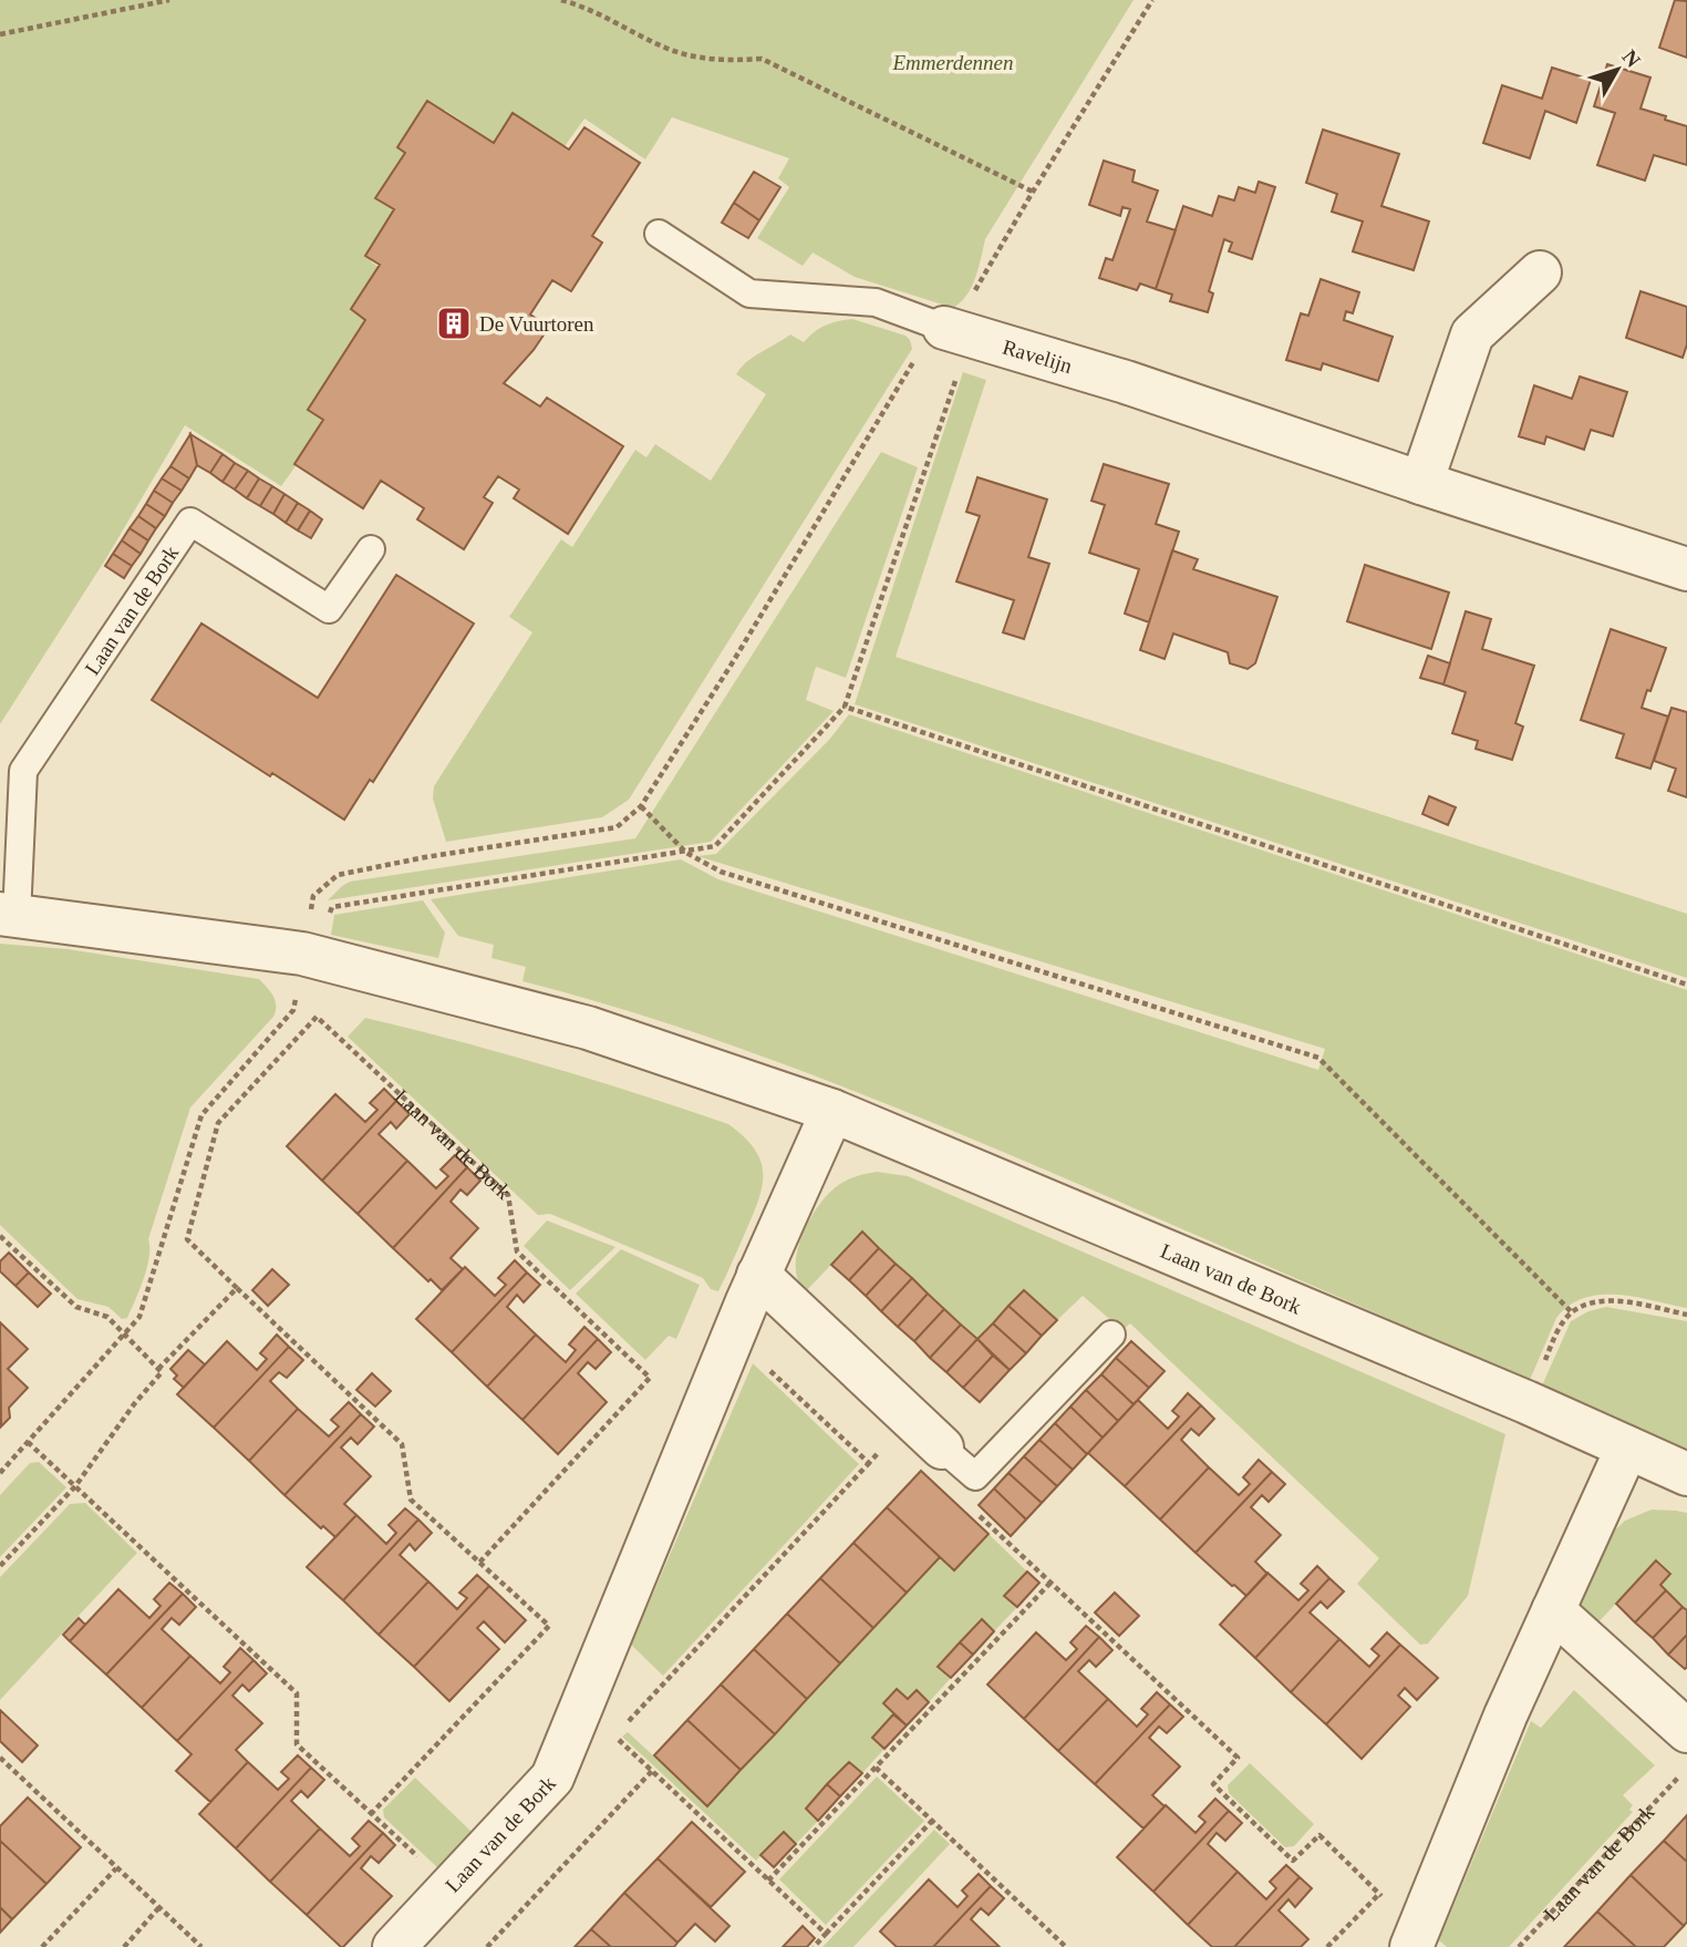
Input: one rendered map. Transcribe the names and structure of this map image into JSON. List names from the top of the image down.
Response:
{
  "streets": {
    "street": ["Ravelijn", "Laan van de Bork"]
  },
  "parks": ["Emmerdennen"],
  "places": {
    "building": ["De Vuurtoren"]
  },
  "north": "top right"
}
